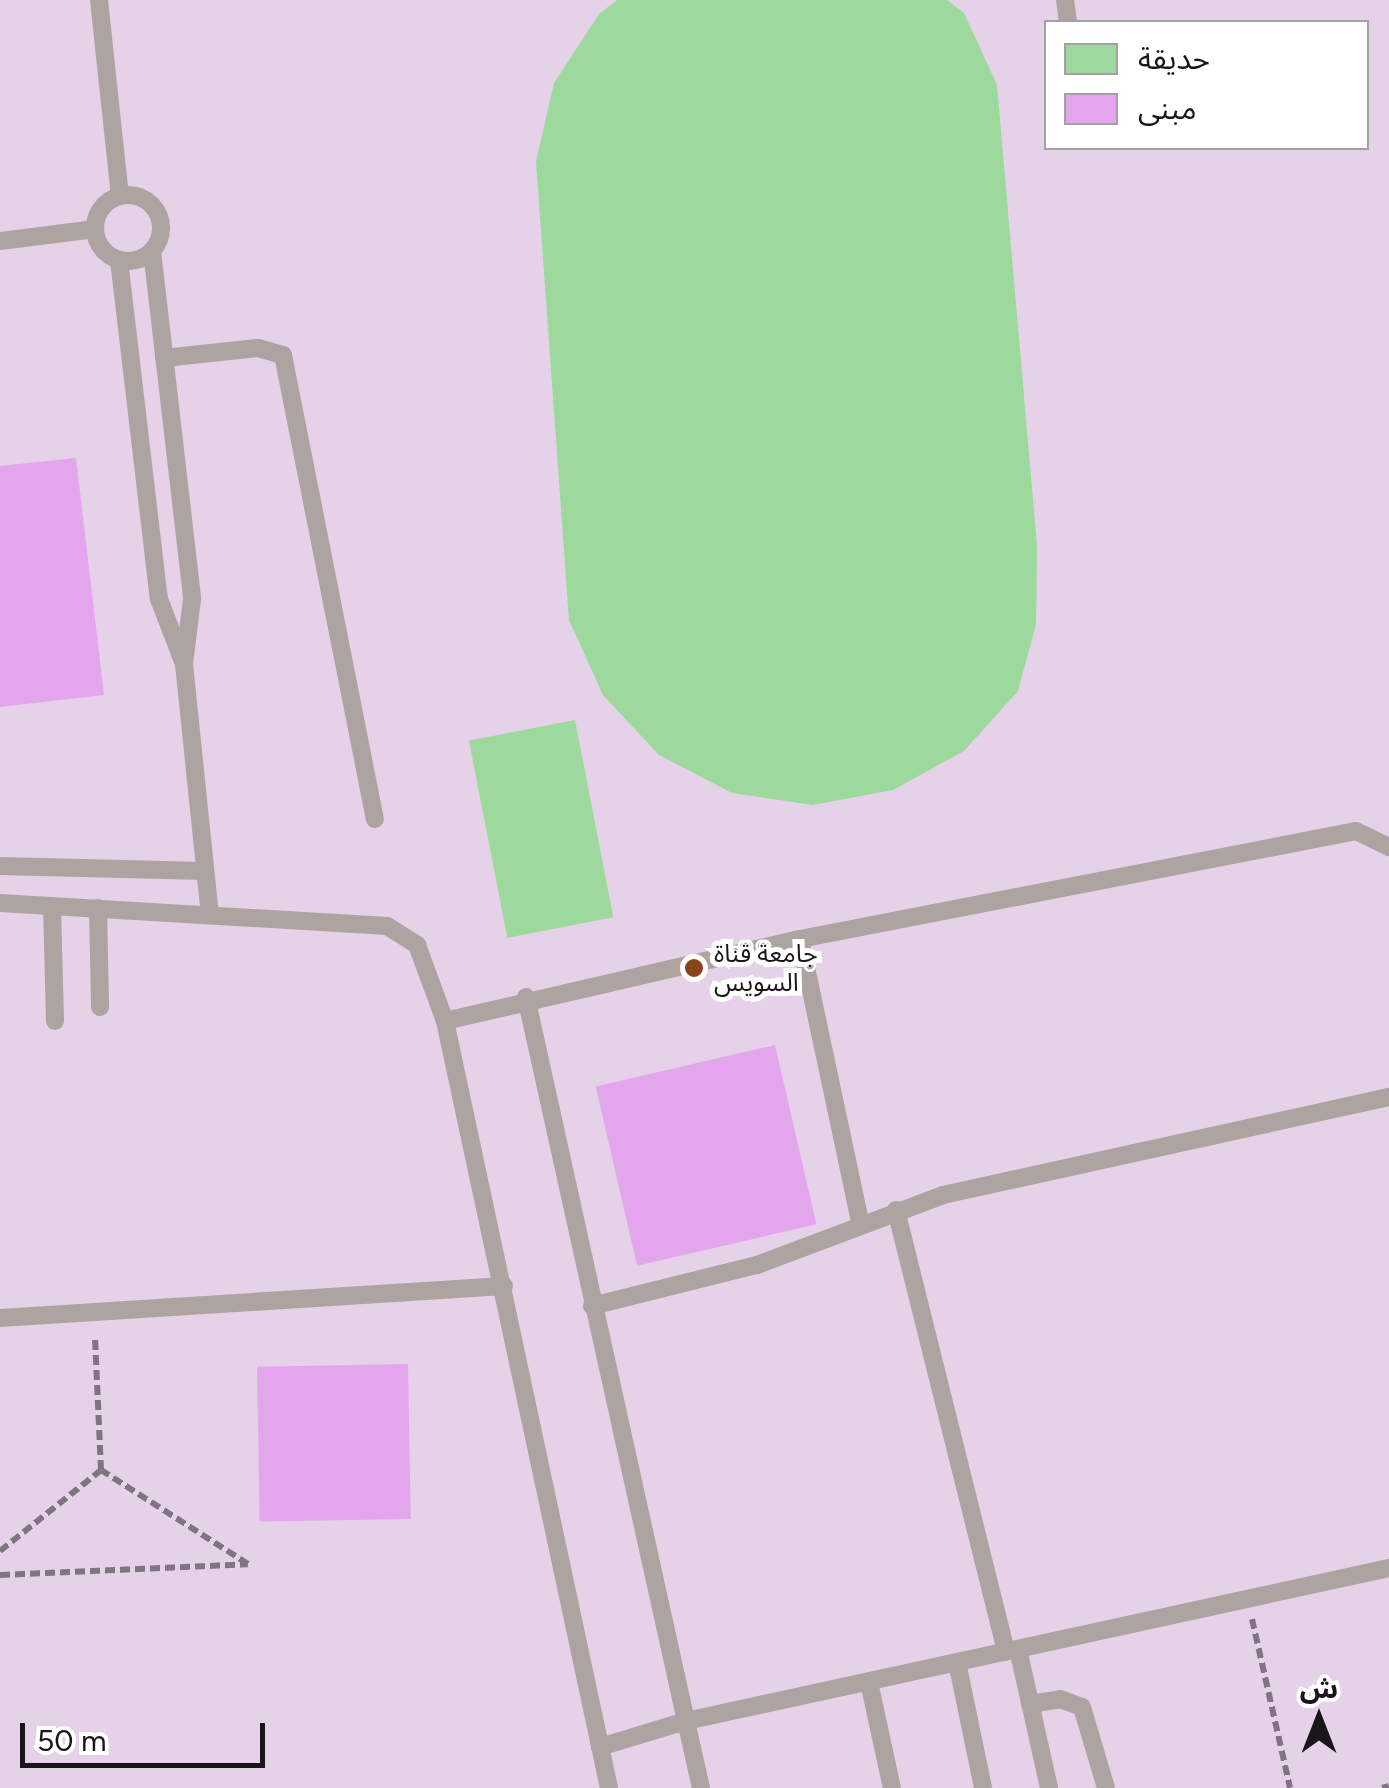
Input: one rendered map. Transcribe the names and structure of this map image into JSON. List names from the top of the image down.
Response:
{
  "places": ["جامعة قناة السويس"],
  "legend": ["حديقة", "مبنى"],
  "scale_bar": "50 m",
  "north": "top"
}
